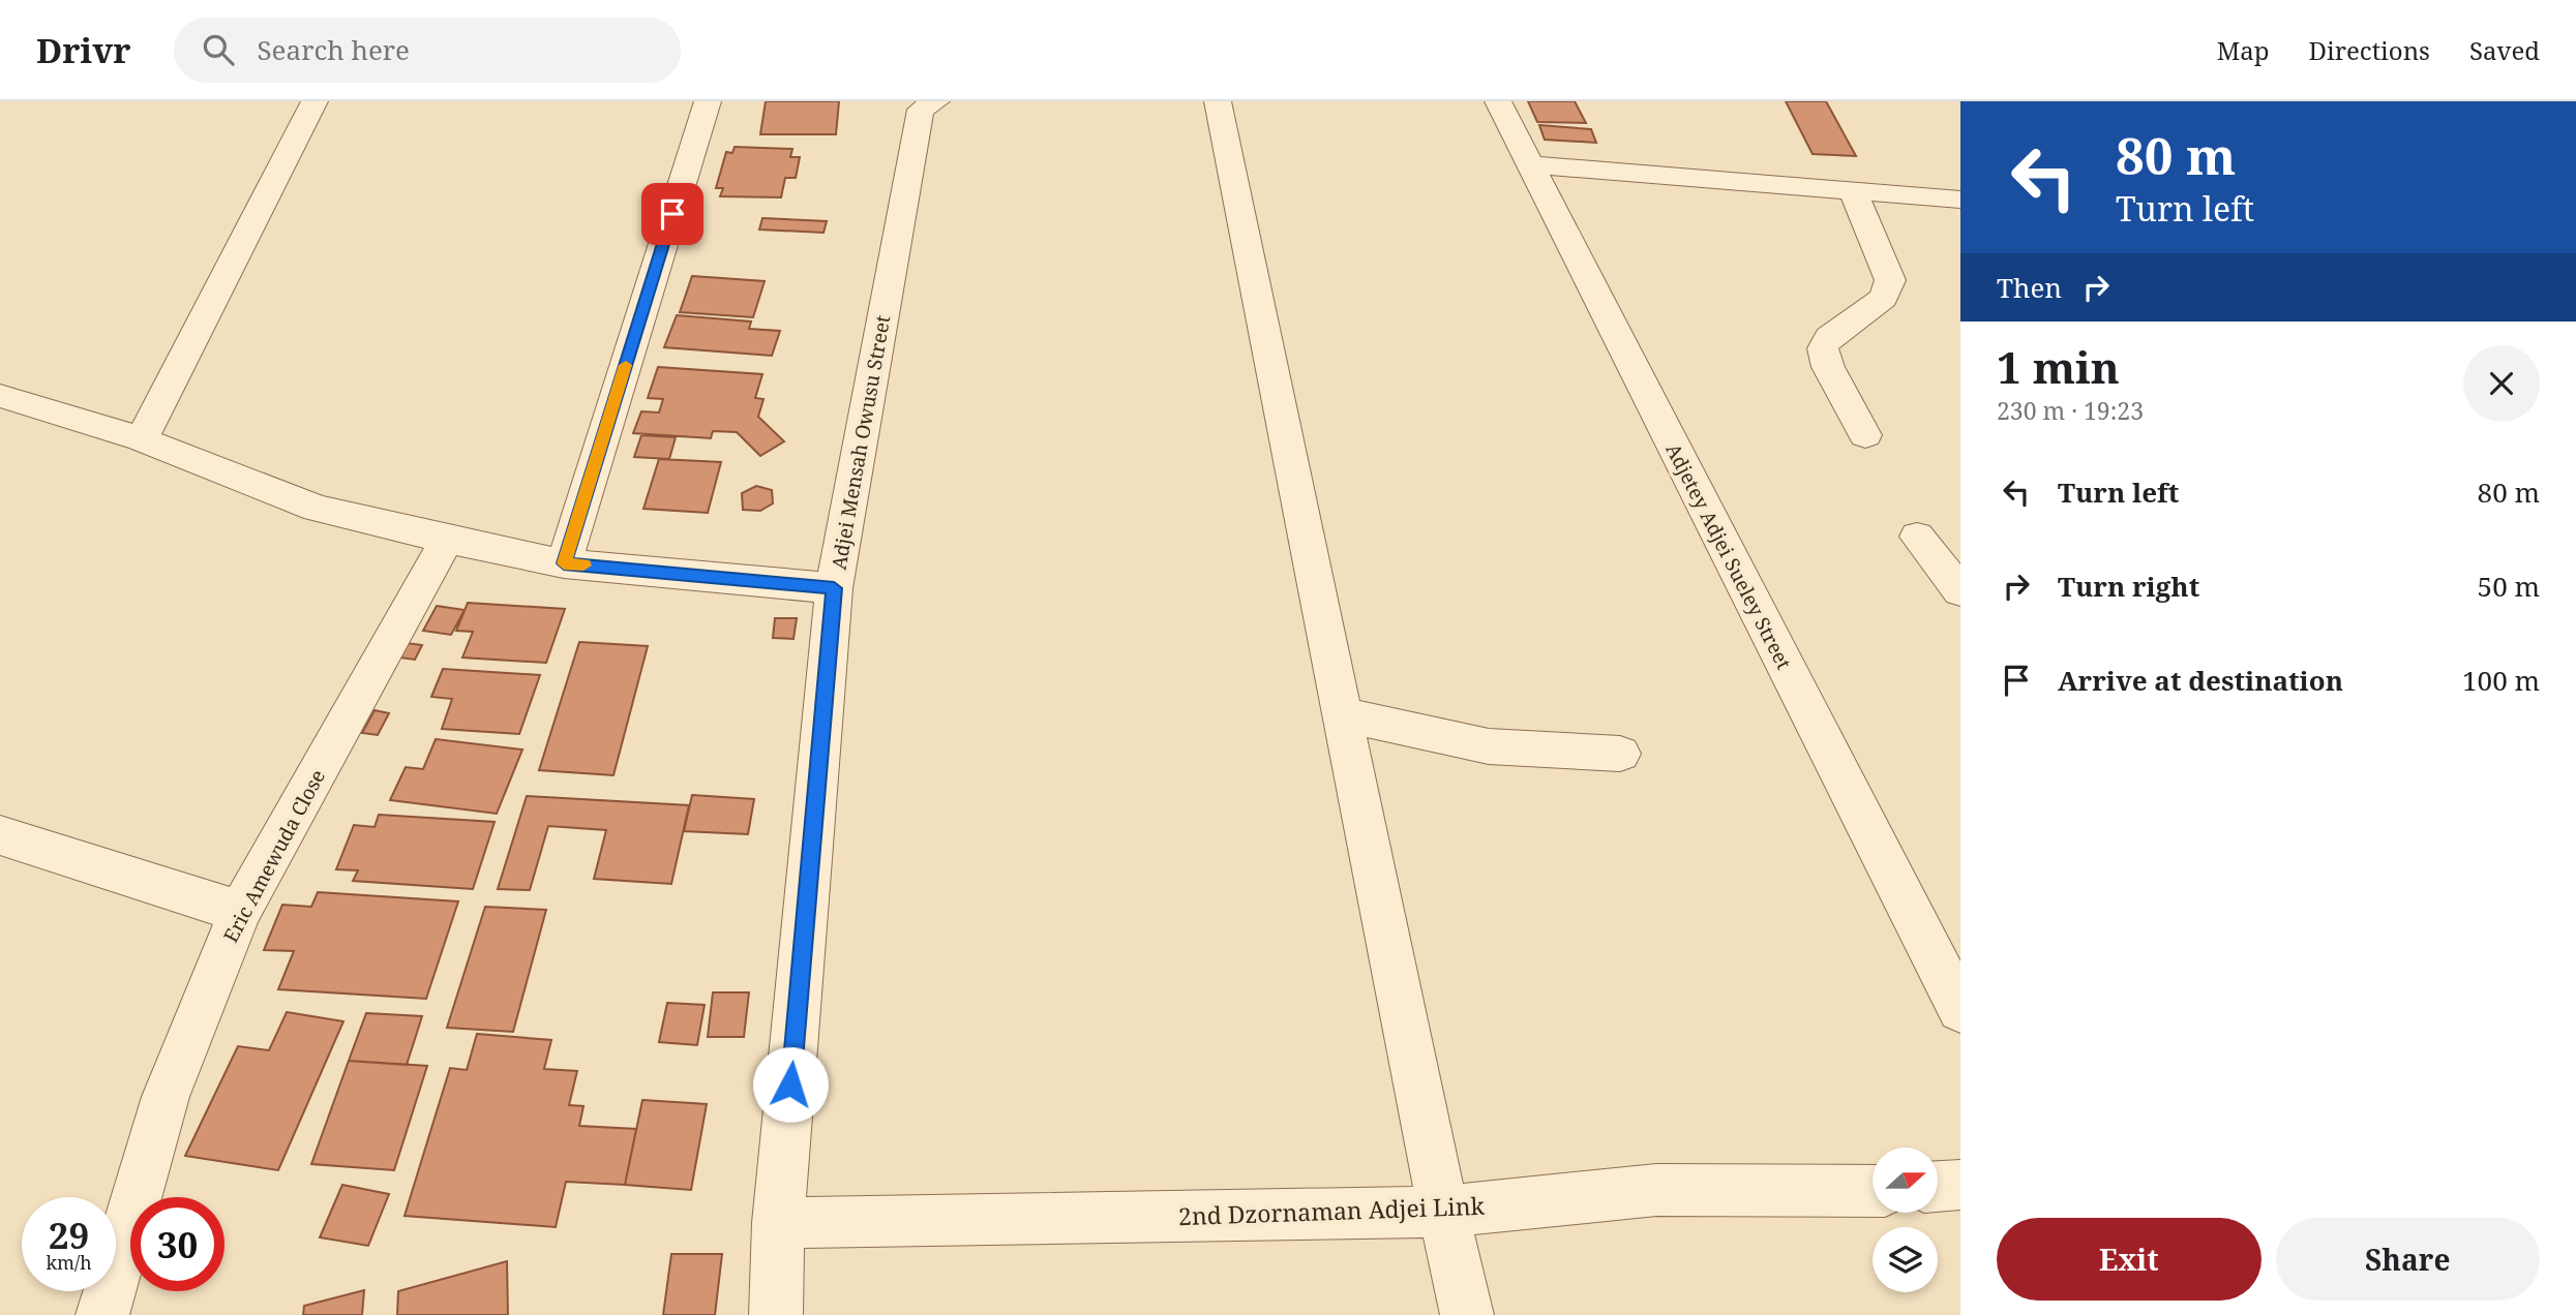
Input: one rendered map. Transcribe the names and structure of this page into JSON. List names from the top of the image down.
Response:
{
  "streets": {
    "street": [
      "Adjei Mensah Owusu Street",
      "Adjetey Adjei Sueley Street",
      "Eric Amewuda Close",
      "2nd Dzornaman Adjei Link"
    ]
  },
  "crossings": [
    ["Adjei Mensah Owusu Street", "2nd Dzornaman Adjei Link"]
  ],
  "north": "right",
  "page": {
    "header": "Drivr",
    "search": "Search here",
    "nav": ["Map", "Directions", "Saved"],
    "turn": ["80 m", "Turn left"],
    "then": "Then",
    "heading": ["1 min", "230 m · 19:23"],
    "list": [
      {
        "name": "Turn left",
        "value": "80 m"
      },
      {
        "name": "Turn right",
        "value": "50 m"
      },
      {
        "name": "Arrive at destination",
        "value": "100 m"
      }
    ],
    "speed": "29 km/h",
    "limit": "30",
    "buttons": ["Exit", "Share"]
  }
}
